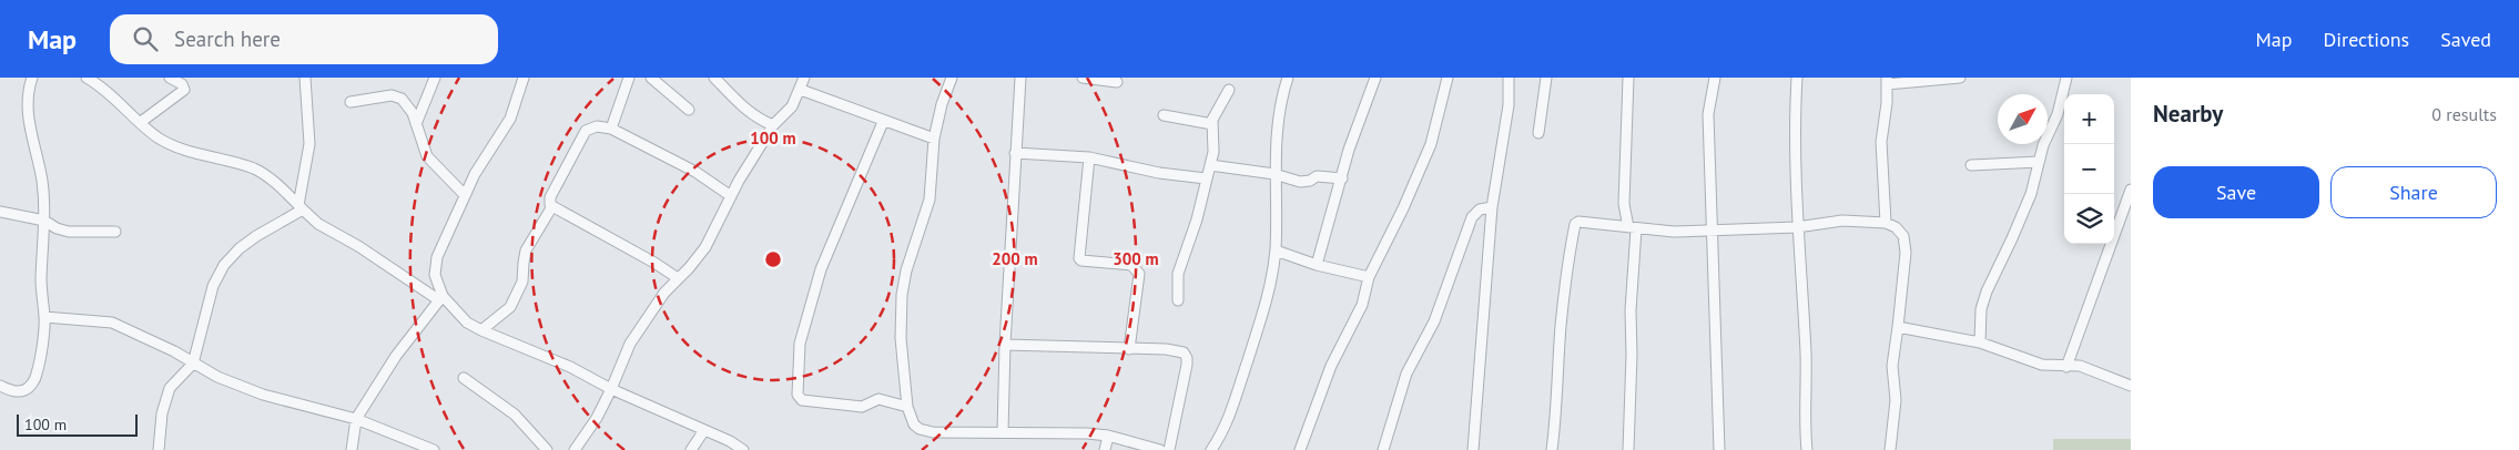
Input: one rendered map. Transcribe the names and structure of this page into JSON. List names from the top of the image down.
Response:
{
  "scale_bar": "100 m",
  "north": "top right",
  "page": {
    "header": "Map",
    "search": "Search here",
    "nav": ["Map", "Directions", "Saved"],
    "heading": ["Nearby", "0 results"],
    "map_buttons": ["+", "−"],
    "buttons": ["Save", "Share"],
    "scale": "100 m"
  },
  "rings": ["100 m", "200 m", "300 m"]
}
